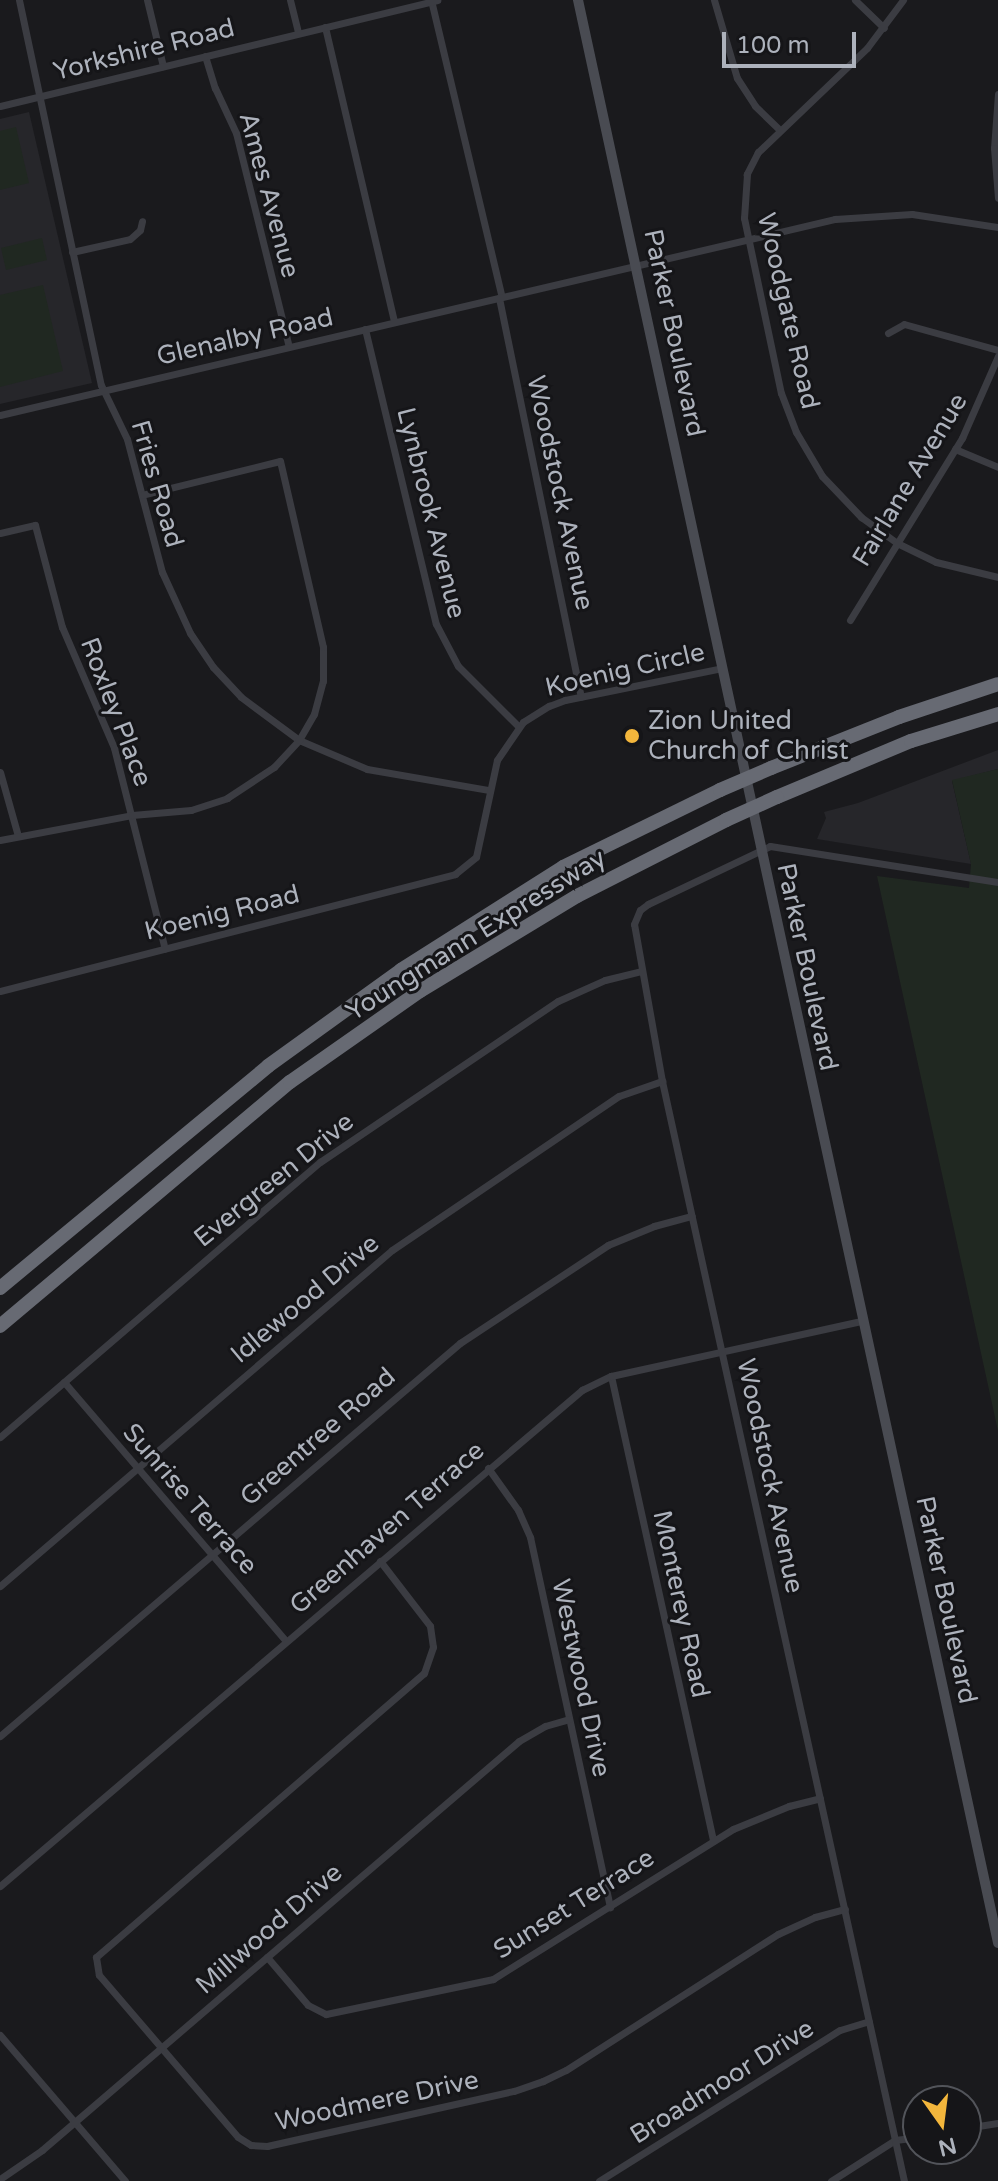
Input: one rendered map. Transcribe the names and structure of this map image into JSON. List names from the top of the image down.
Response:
{
  "streets": {
    "highway": ["Youngmann Expressway"],
    "street": [
      "Yorkshire Road",
      "Ames Avenue",
      "Woodgate Road",
      "Parker Boulevard",
      "Glenalby Road",
      "Fairlane Avenue",
      "Fries Road",
      "Woodstock Avenue",
      "Lynbrook Avenue",
      "Koenig Circle",
      "Roxley Place",
      "Koenig Road",
      "Evergreen Drive",
      "Idlewood Drive",
      "Greentree Road",
      "Sunrise Terrace",
      "Greenhaven Terrace",
      "Monterey Road",
      "Westwood Drive",
      "Sunset Terrace",
      "Millwood Drive",
      "Broadmoor Drive",
      "Woodmere Drive"
    ]
  },
  "crossings": [
    ["Yorkshire Road", "Ames Avenue"],
    ["Yorkshire Road", "Fries Road"],
    ["Yorkshire Road", "Woodstock Avenue"],
    ["Ames Avenue", "Glenalby Road"],
    ["Woodgate Road", "Glenalby Road"],
    ["Woodgate Road", "Fairlane Avenue"],
    ["Parker Boulevard", "Glenalby Road"],
    ["Parker Boulevard", "Woodstock Avenue"],
    ["Parker Boulevard", "Koenig Circle"],
    ["Parker Boulevard", "Greenhaven Terrace"],
    ["Glenalby Road", "Fries Road"],
    ["Glenalby Road", "Woodstock Avenue"],
    ["Glenalby Road", "Lynbrook Avenue"],
    ["Fries Road", "Koenig Circle"],
    ["Woodstock Avenue", "Koenig Circle"],
    ["Woodstock Avenue", "Evergreen Drive"],
    ["Woodstock Avenue", "Idlewood Drive"],
    ["Woodstock Avenue", "Greentree Road"],
    ["Woodstock Avenue", "Greenhaven Terrace"],
    ["Woodstock Avenue", "Sunset Terrace"],
    ["Woodstock Avenue", "Broadmoor Drive"],
    ["Woodstock Avenue", "Woodmere Drive"],
    ["Lynbrook Avenue", "Koenig Circle"],
    ["Koenig Circle", "Koenig Road"],
    ["Roxley Place", "Koenig Road"],
    ["Evergreen Drive", "Sunrise Terrace"],
    ["Idlewood Drive", "Sunrise Terrace"],
    ["Greentree Road", "Sunrise Terrace"],
    ["Sunrise Terrace", "Greenhaven Terrace"],
    ["Greenhaven Terrace", "Monterey Road"],
    ["Greenhaven Terrace", "Westwood Drive"],
    ["Greenhaven Terrace", "Woodmere Drive"],
    ["Monterey Road", "Sunset Terrace"],
    ["Westwood Drive", "Sunset Terrace"],
    ["Westwood Drive", "Millwood Drive"],
    ["Sunset Terrace", "Millwood Drive"],
    ["Millwood Drive", "Woodmere Drive"]
  ],
  "places": ["Zion United Church of Christ"],
  "scale_bar": "100 m",
  "north": "bottom"
}
